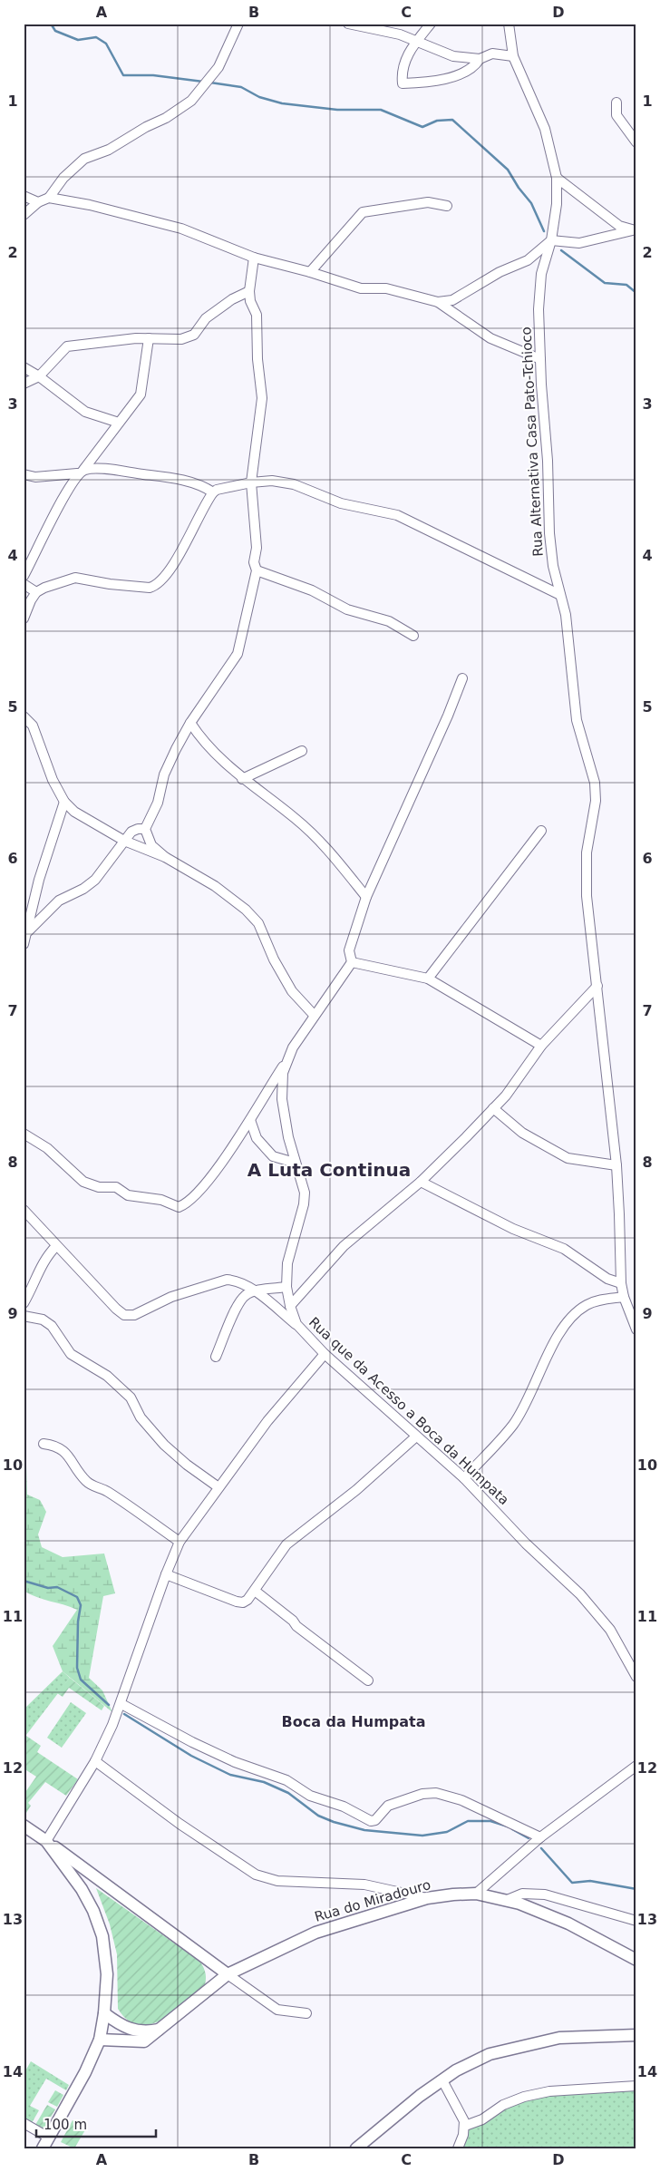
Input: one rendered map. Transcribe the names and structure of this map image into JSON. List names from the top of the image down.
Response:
{
  "streets": {
    "main road": ["Rua do Miradouro"],
    "street": ["Rua Alternativa Casa Pato-Tchioco", "Rua que da Acesso a Boca da Humpata"]
  },
  "districts": ["A Luta Continua", "Boca da Humpata"],
  "scale_bar": "100 m",
  "grid": {
    "columns": [
      "A",
      "B",
      "C",
      "D"
    ],
    "rows": [
      "1",
      "2",
      "3",
      "4",
      "5",
      "6",
      "7",
      "8",
      "9",
      "10",
      "11",
      "12",
      "13",
      "14"
    ]
  }
}
